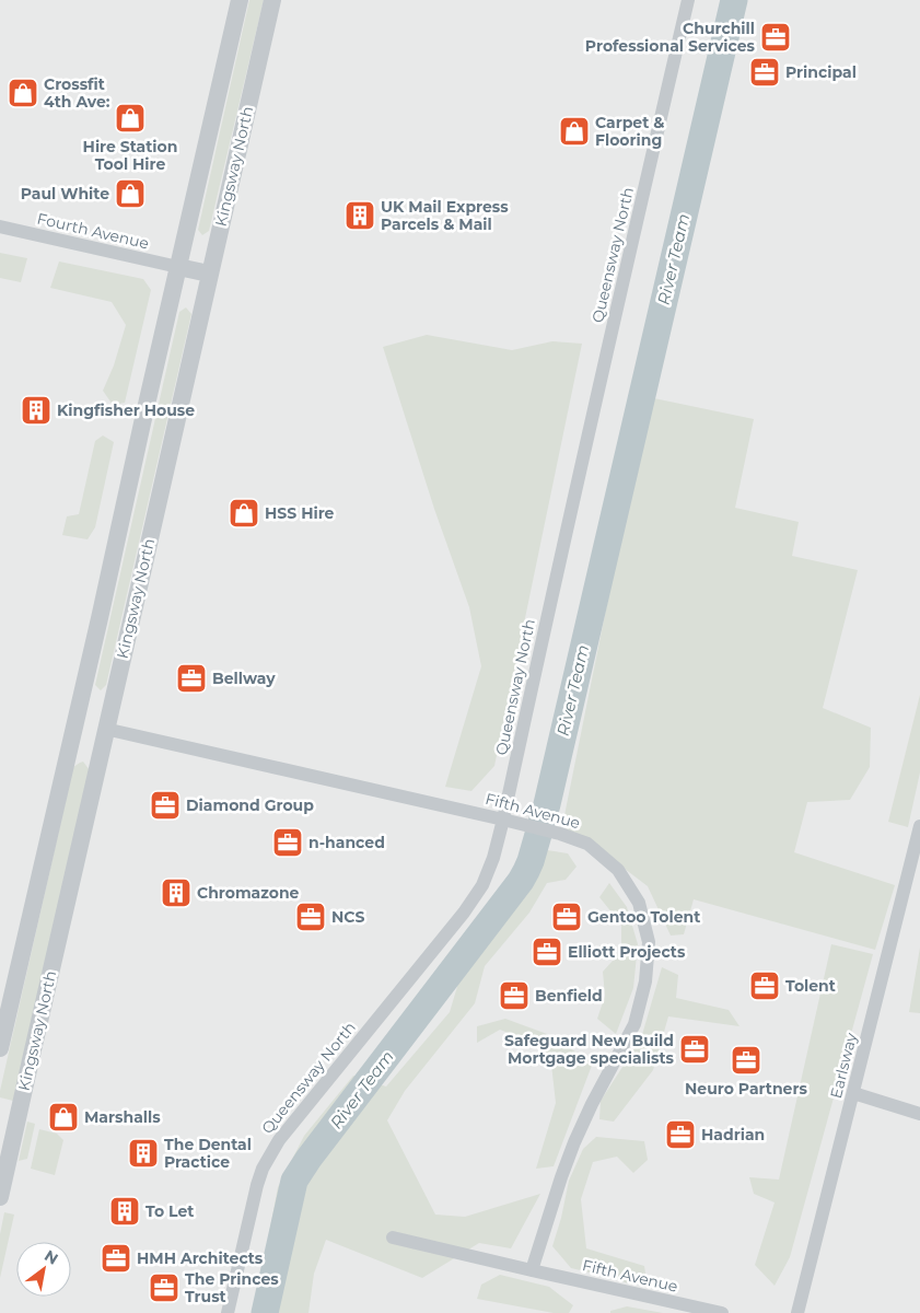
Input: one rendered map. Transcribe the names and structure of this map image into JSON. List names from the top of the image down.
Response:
{
  "streets": {
    "street": [
      "Kingsway North",
      "Fourth Avenue",
      "Queensway North",
      "Fifth Avenue",
      "Earlsway"
    ]
  },
  "crossings": [
    ["Kingsway North", "Fourth Avenue"],
    ["Kingsway North", "Fifth Avenue"],
    ["Queensway North", "Fifth Avenue"]
  ],
  "water": ["River Team"],
  "places": {
    "office": [
      "Churchill Professional Services",
      "Principal",
      "Bellway",
      "Diamond Group",
      "n-hanced",
      "NCS",
      "Gentoo Tolent",
      "Elliott Projects",
      "Tolent",
      "Benfield",
      "Safeguard New Build Mortgage specialists",
      "Neuro Partners",
      "Hadrian",
      "HMH Architects",
      "The Princes Trust"
    ],
    "shop": [
      "Crossfit 4th Ave:",
      "Hire Station Tool Hire",
      "Carpet & Flooring",
      "Paul White",
      "HSS Hire",
      "Marshalls"
    ],
    "building": [
      "UK Mail Express Parcels & Mail",
      "Kingfisher House",
      "Chromazone",
      "The Dental Practice",
      "To Let"
    ]
  },
  "north": "top right"
}
